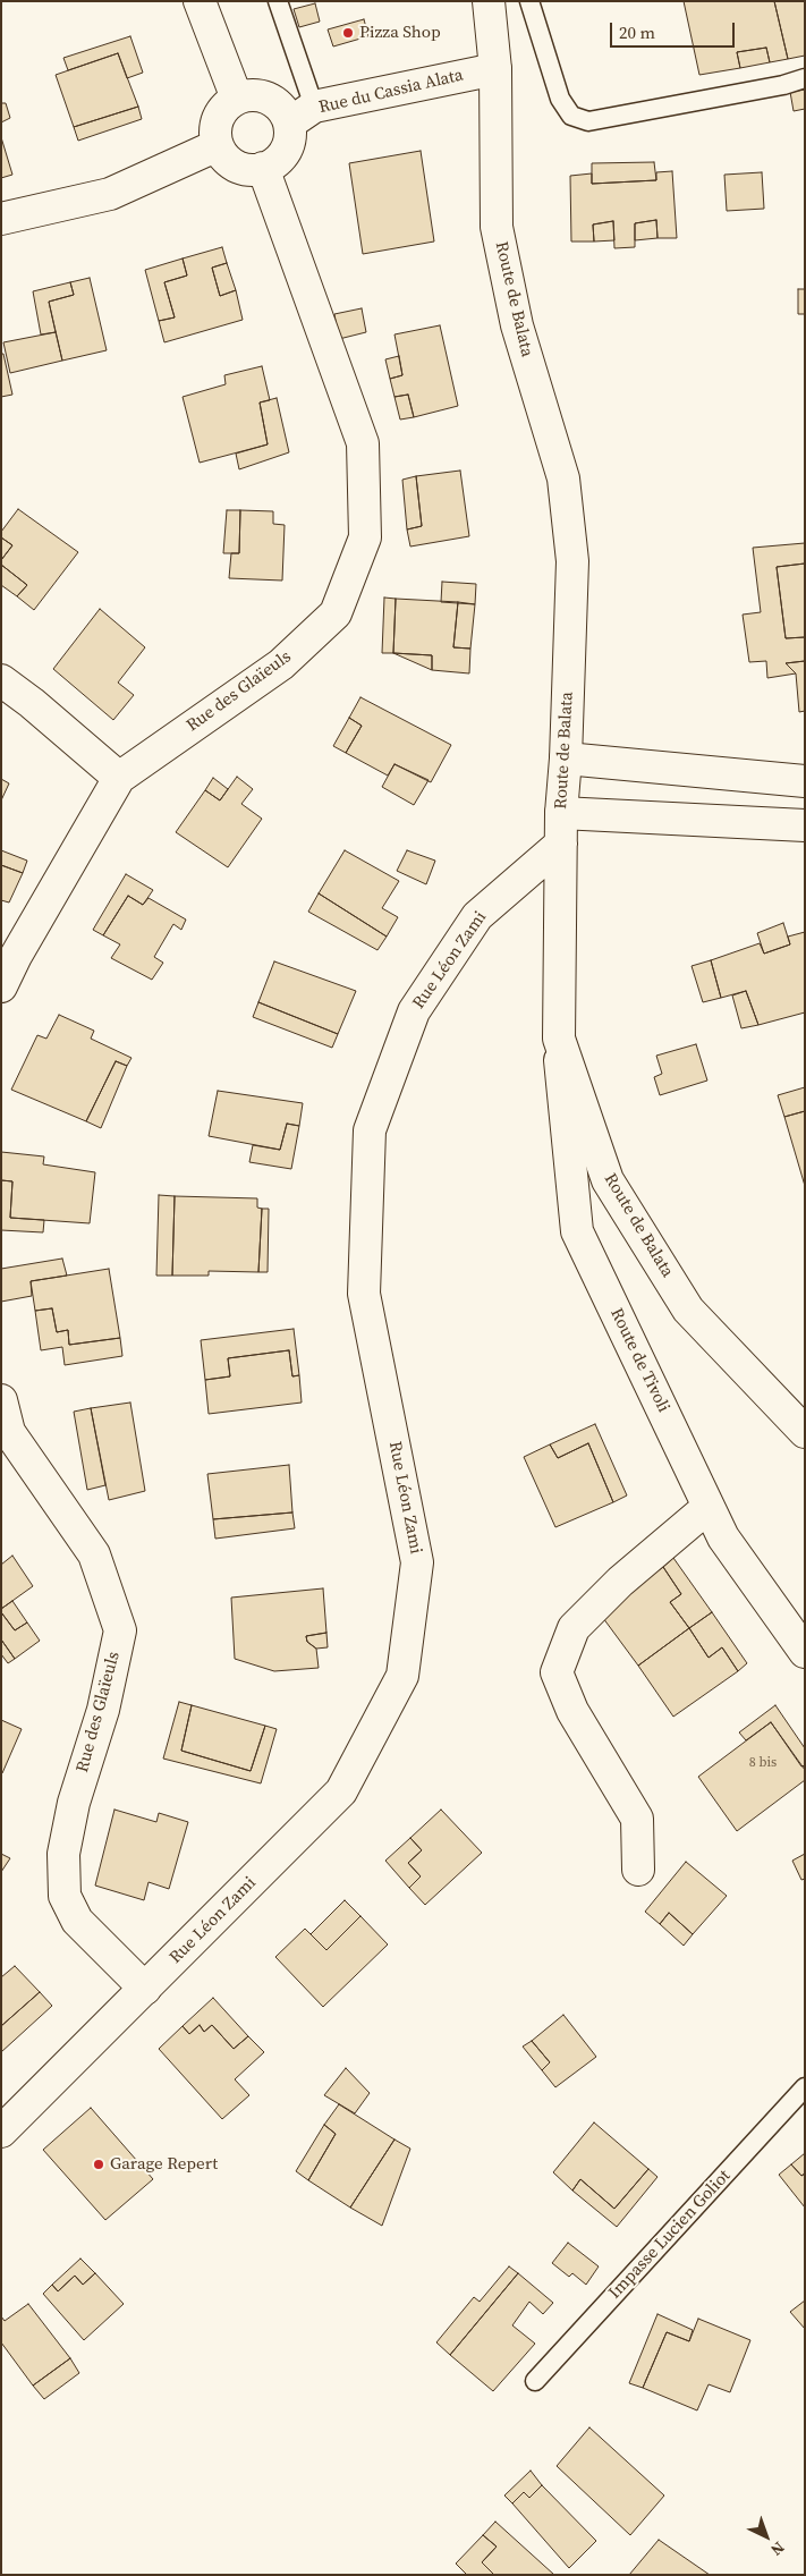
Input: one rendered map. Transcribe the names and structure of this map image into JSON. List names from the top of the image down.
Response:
{
  "streets": {
    "street": [
      "Rue du Cassia Alata",
      "Route de Balata",
      "Rue des Glaïeuls",
      "Rue Léon Zami",
      "Route de Tivoli"
    ],
    "lane": ["Impasse Lucien Goliot"]
  },
  "crossings": [
    ["Rue du Cassia Alata", "Route de Balata"],
    ["Rue du Cassia Alata", "Rue des Glaïeuls"],
    ["Route de Balata", "Rue Léon Zami"],
    ["Route de Balata", "Route de Tivoli"],
    ["Rue des Glaïeuls", "Rue Léon Zami"]
  ],
  "places": ["Pizza Shop", "Garage Repert"],
  "house_numbers": ["8 bis"],
  "scale_bar": "20 m",
  "north": "bottom right"
}
